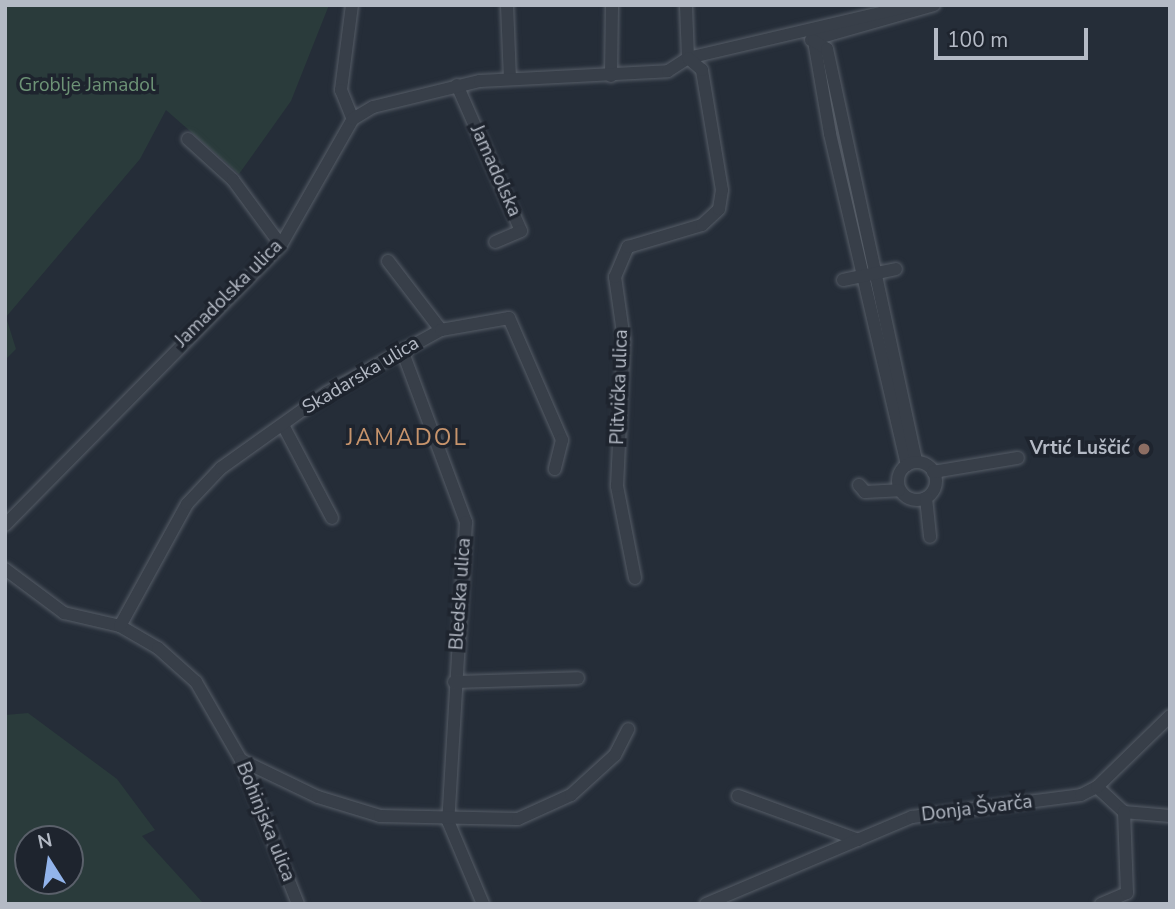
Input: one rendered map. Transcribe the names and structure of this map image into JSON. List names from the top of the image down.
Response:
{
  "streets": {
    "street": [
      "Jamadolska",
      "Jamadolska ulica",
      "Skadarska ulica",
      "Plitvička ulica",
      "Bledska ulica",
      "Donja Švarča",
      "Bohinjska ulica"
    ]
  },
  "crossings": [
    ["Skadarska ulica", "Bledska ulica"],
    ["Skadarska ulica", "Bohinjska ulica"]
  ],
  "districts": ["JAMADOL"],
  "parks": ["Groblje Jamadol"],
  "places": ["Vrtić Luščić"],
  "scale_bar": "100 m",
  "north": "top"
}
